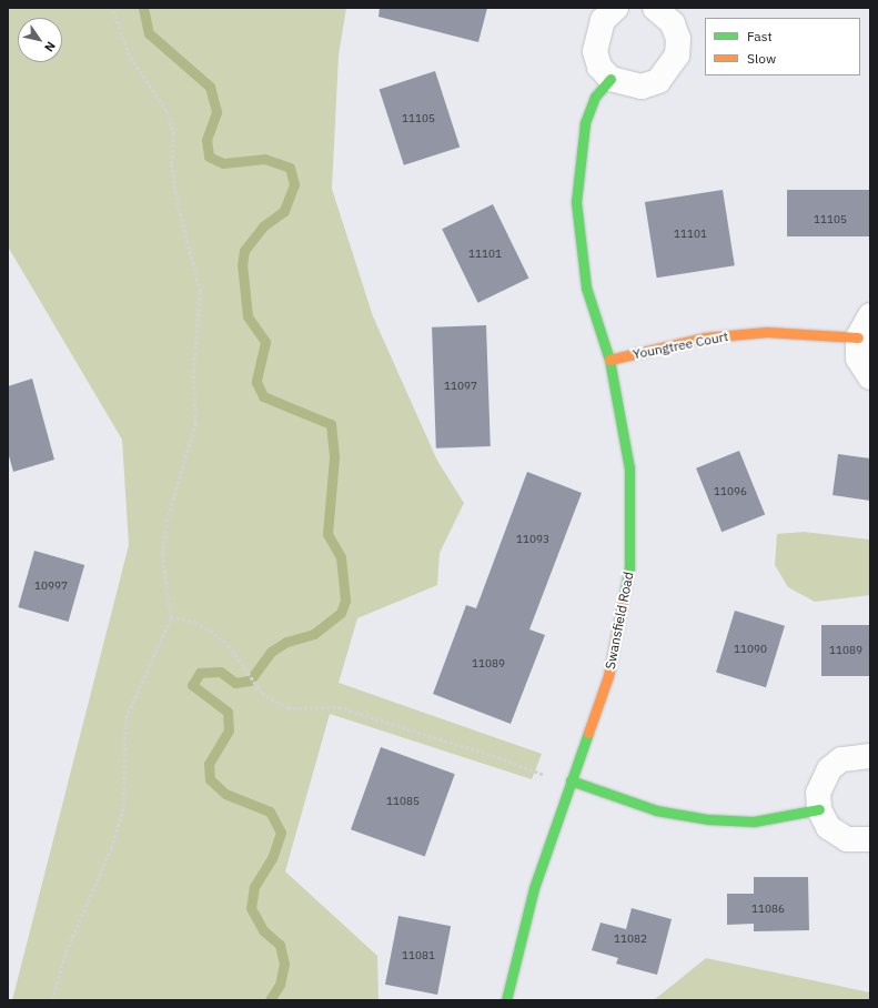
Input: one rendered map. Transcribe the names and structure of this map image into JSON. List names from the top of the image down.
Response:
{
  "streets": {
    "street": ["Youngtree Court", "Swansfield Road"]
  },
  "crossings": [
    ["Youngtree Court", "Swansfield Road"]
  ],
  "house_numbers": [
    "11105",
    "11105",
    "11101",
    "11101",
    "11097",
    "11096",
    "11093",
    "10997",
    "11090",
    "11089",
    "11089",
    "11085",
    "11086",
    "11082",
    "11081"
  ],
  "legend": ["Fast", "Slow"],
  "north": "bottom right"
}
